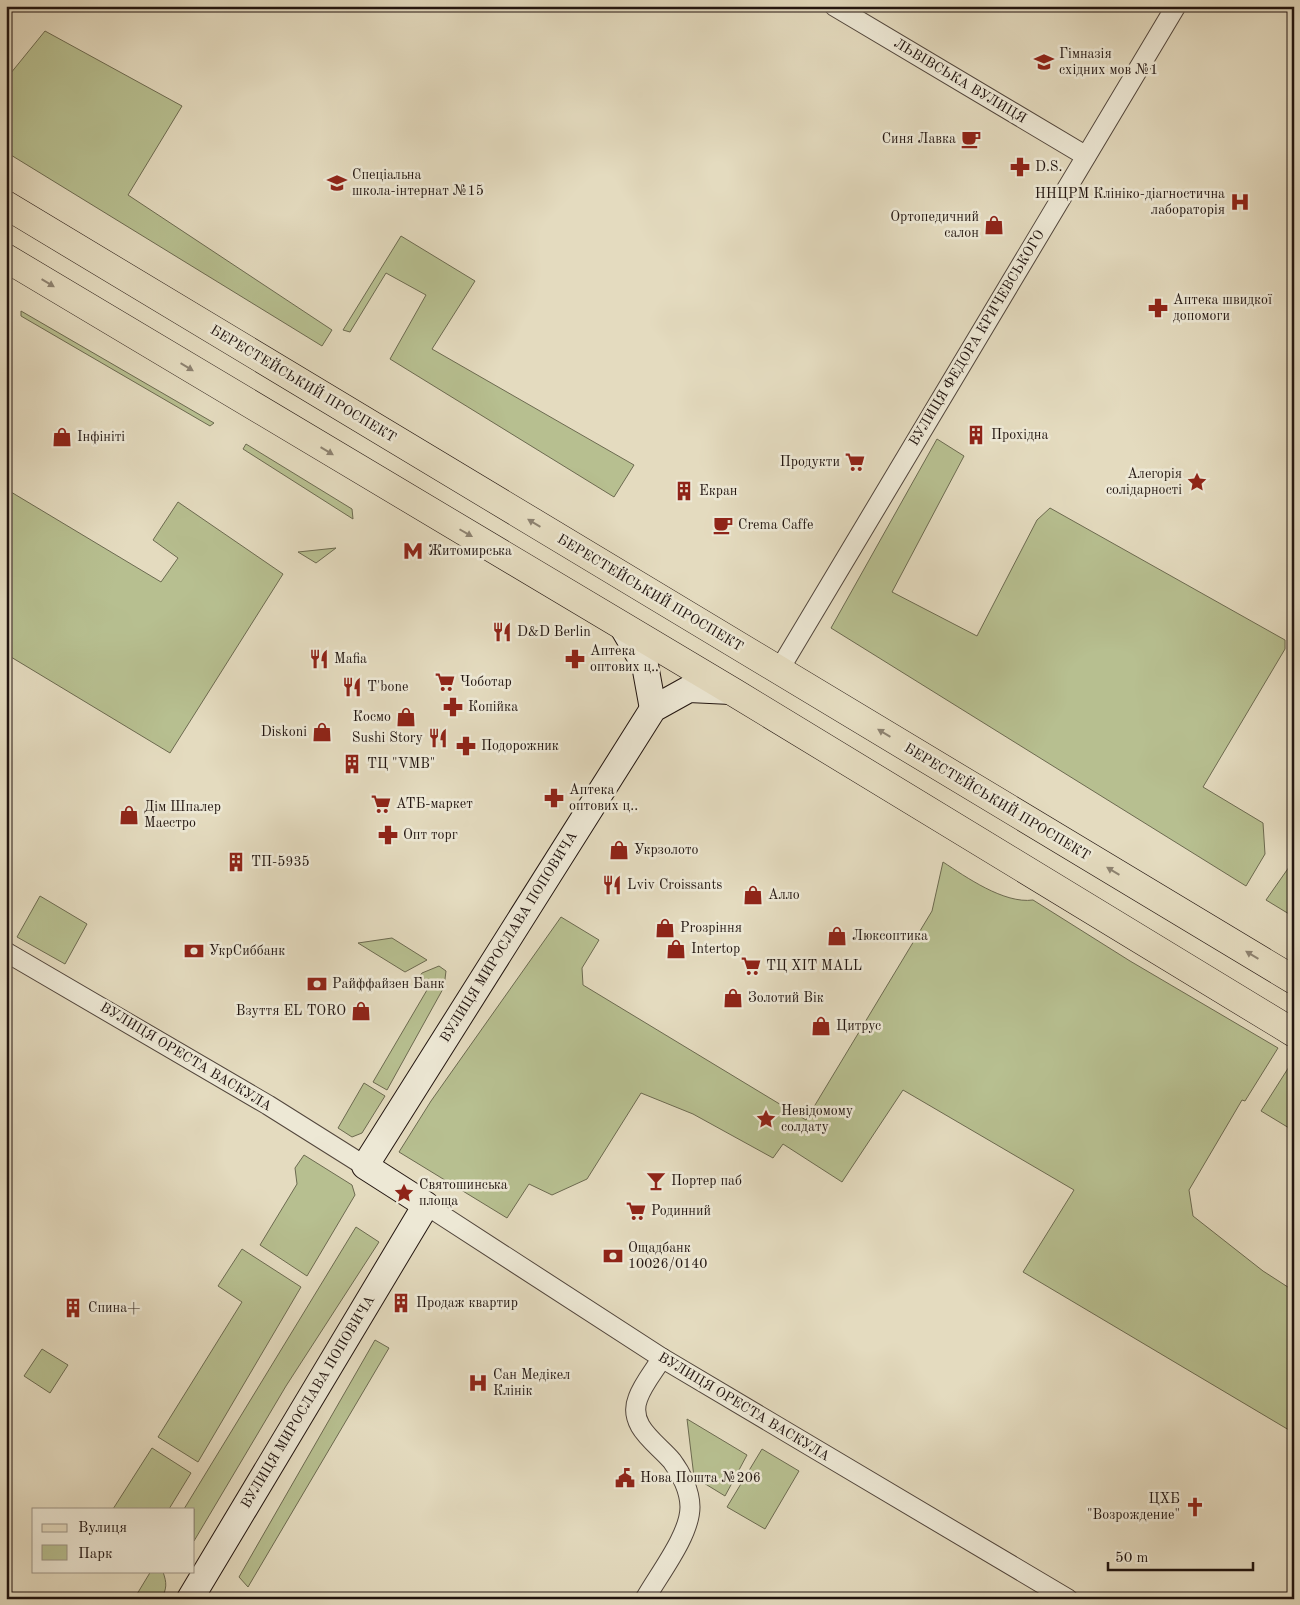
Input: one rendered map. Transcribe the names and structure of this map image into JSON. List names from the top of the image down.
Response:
{
  "streets": {
    "main road": ["БЕРЕСТЕЙСЬКИЙ ПРОСПЕКТ"],
    "street": [
      "ЛЬВІВСЬКА ВУЛИЦЯ",
      "ВУЛИЦЯ ФЕДОРА КРИЧЕВСЬКОГО",
      "ВУЛИЦЯ МИРОСЛАВА ПОПОВИЧА",
      "ВУЛИЦЯ ОРЕСТА ВАСКУЛА"
    ]
  },
  "crossings": [
    ["ЛЬВІВСЬКА ВУЛИЦЯ", "ВУЛИЦЯ ФЕДОРА КРИЧЕВСЬКОГО"],
    ["ВУЛИЦЯ ФЕДОРА КРИЧЕВСЬКОГО", "БЕРЕСТЕЙСЬКИЙ ПРОСПЕКТ"],
    ["ВУЛИЦЯ МИРОСЛАВА ПОПОВИЧА", "ВУЛИЦЯ ОРЕСТА ВАСКУЛА"]
  ],
  "places": {
    "school or university": ["Гімназія східних мов №1", "Спеціальна школа-інтернат №15"],
    "cafe": ["Синя Лавка", "Crema Caffe"],
    "pharmacy": [
      "D.S.",
      "Аптека швидкої допомоги",
      "Аптека оптових ц‥",
      "Копійка",
      "Подорожник",
      "Аптека оптових ц..",
      "Опт торг"
    ],
    "hospital": ["ННЦРМ Клініко-діагностична лабораторія", "Сан Медікел Клінік"],
    "shop": [
      "Ортопедичний салон",
      "Інфініті",
      "Космо",
      "Diskoni",
      "Дім Шпалер Маестро",
      "Укрзолото",
      "Алло",
      "Proзріння",
      "Люксоптика",
      "Intertop",
      "Золотий Вік",
      "Взуття EL TORO",
      "Цитрус"
    ],
    "building": [
      "Прохідна",
      "Екран",
      "ТЦ \"VMB\"",
      "ТП-5935",
      "Продаж квартир",
      "Спина+"
    ],
    "supermarket": [
      "Продукти",
      "Чоботар",
      "АТБ-маркет",
      "ТЦ ХІТ MALL",
      "Родинний"
    ],
    "place": ["Алегорія солідарності", "Невідомому солдату", "Святошинська площа"],
    "metro station": ["Житомирська"],
    "restaurant": [
      "D&D Berlin",
      "Mafia",
      "T'bone",
      "Sushi Story",
      "Lviv Croissants"
    ],
    "bank": ["УкрСиббанк", "Райффайзен Банк", "Ощадбанк 10026/0140"],
    "bar": ["Портер паб"],
    "public building": ["Нова Пошта №206"],
    "church": ["ЦХБ \"Возрождение\""]
  },
  "legend": ["Вулиця", "Парк"],
  "scale_bar": "50 m"
}
